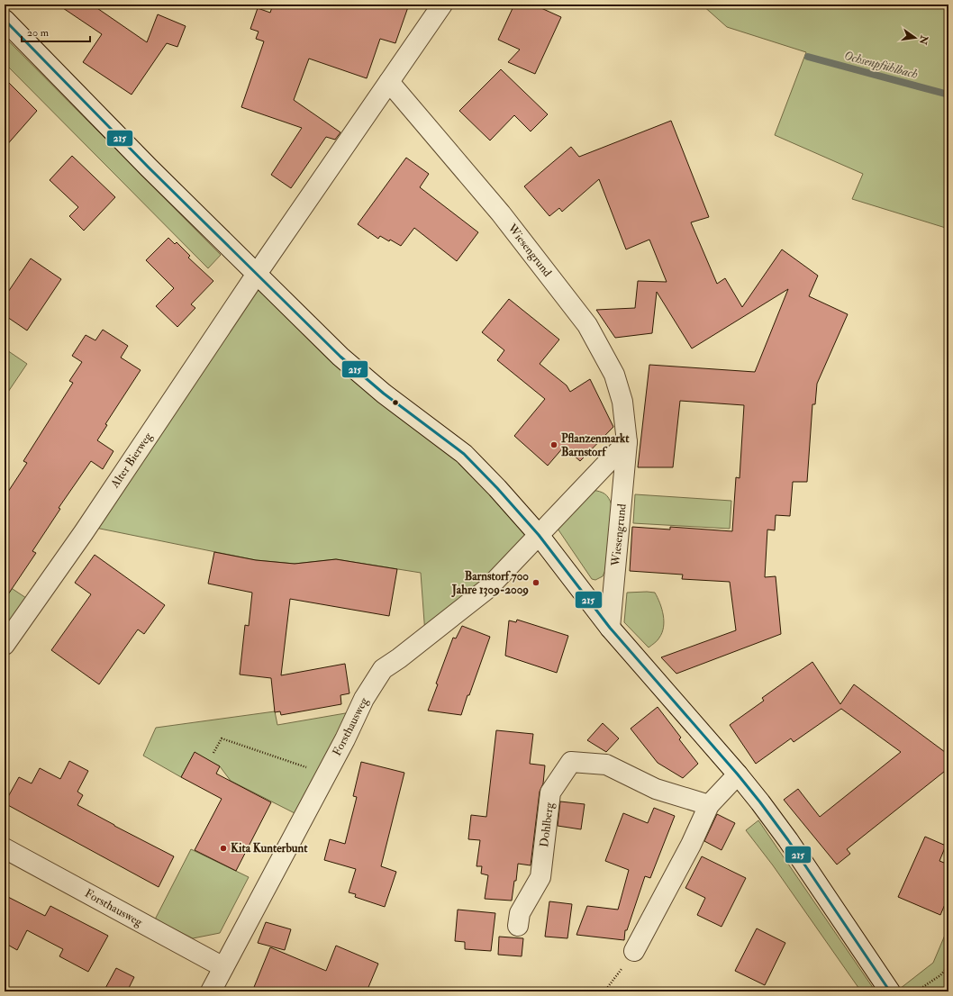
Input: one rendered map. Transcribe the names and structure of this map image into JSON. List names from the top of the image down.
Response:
{
  "streets": {
    "street": [
      "Wiesengrund",
      "Alter Bierweg",
      "Forsthausweg",
      "Dohlberg"
    ]
  },
  "water": ["Ochsenpfühlbach"],
  "places": ["Pflanzenmarkt Barnstorf", "Barnstorf 700 Jahre 1309-2009", "Kita Kunterbunt"],
  "lines": ["transit line 215"],
  "scale_bar": "20 m",
  "north": "right"
}
